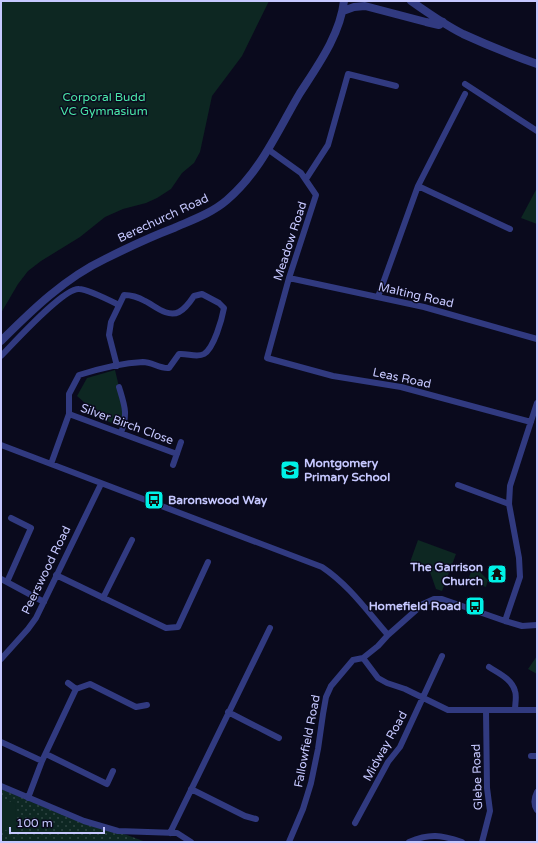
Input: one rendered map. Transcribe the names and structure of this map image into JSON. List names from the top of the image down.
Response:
{
  "streets": {
    "street": [
      "Berechurch Road",
      "Meadow Road",
      "Malting Road",
      "Leas Road",
      "Silver Birch Close",
      "Peerswood Road",
      "Fallowfield Road",
      "Midway Road",
      "Glebe Road"
    ]
  },
  "crossings": [
    ["Berechurch Road", "Meadow Road"],
    ["Meadow Road", "Malting Road"],
    ["Meadow Road", "Leas Road"]
  ],
  "parks": ["Corporal Budd VC Gymnasium"],
  "places": {
    "school or university": ["Montgomery Primary School"],
    "bus stop": ["Baronswood Way", "Homefield Road"],
    "temple": ["The Garrison Church"]
  },
  "scale_bar": "100 m"
}
